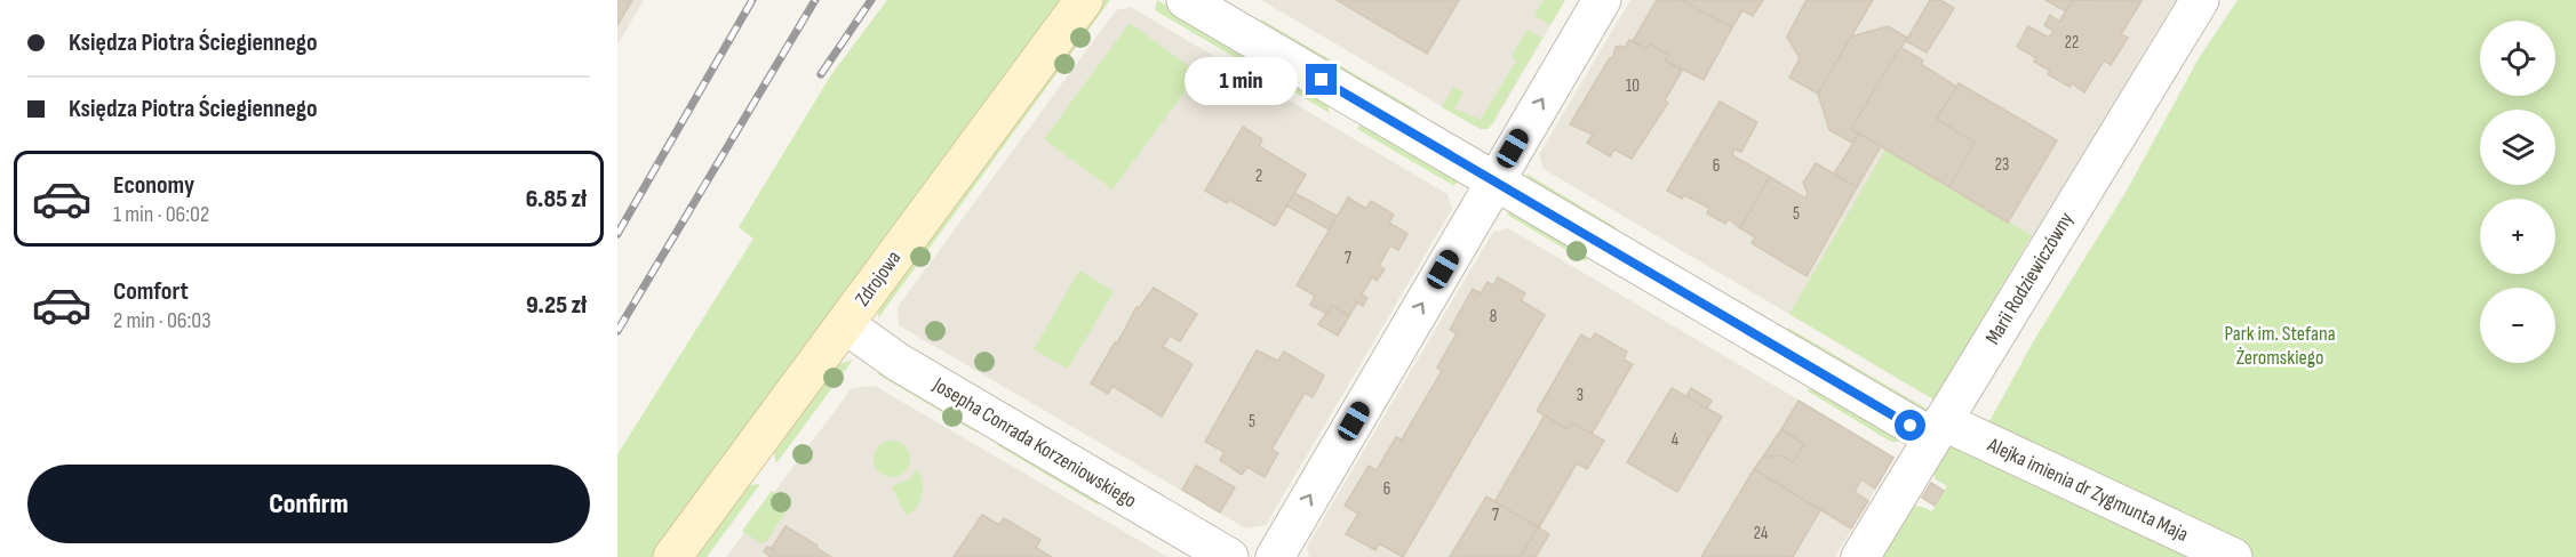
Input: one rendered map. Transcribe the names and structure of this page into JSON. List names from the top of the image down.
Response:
{
  "streets": {
    "street": [
      "Zdrojowa",
      "Marii Rodziewiczówny",
      "Josepha Conrada Korzeniowskiego",
      "Alejka imienia dr Zygmunta Maja"
    ]
  },
  "crossings": [
    ["Zdrojowa", "Josepha Conrada Korzeniowskiego"],
    ["Marii Rodziewiczówny", "Alejka imienia dr Zygmunta Maja"]
  ],
  "parks": ["Park im. Stefana Żeromskiego"],
  "house_numbers": [
    "22",
    "10",
    "23",
    "6",
    "2",
    "5",
    "7",
    "8",
    "3",
    "5",
    "4",
    "6",
    "7",
    "24"
  ],
  "page": {
    "banner": ["Księdza Piotra Ściegiennego", "Księdza Piotra Ściegiennego"],
    "map_buttons": ["+", "−"],
    "bubble": "1 min",
    "list": [
      {
        "name": "Economy",
        "note": "1 min · 06:02",
        "value": "6.85 zł"
      },
      {
        "name": "Comfort",
        "note": "2 min · 06:03",
        "value": "9.25 zł"
      }
    ],
    "buttons": "Confirm"
  }
}
